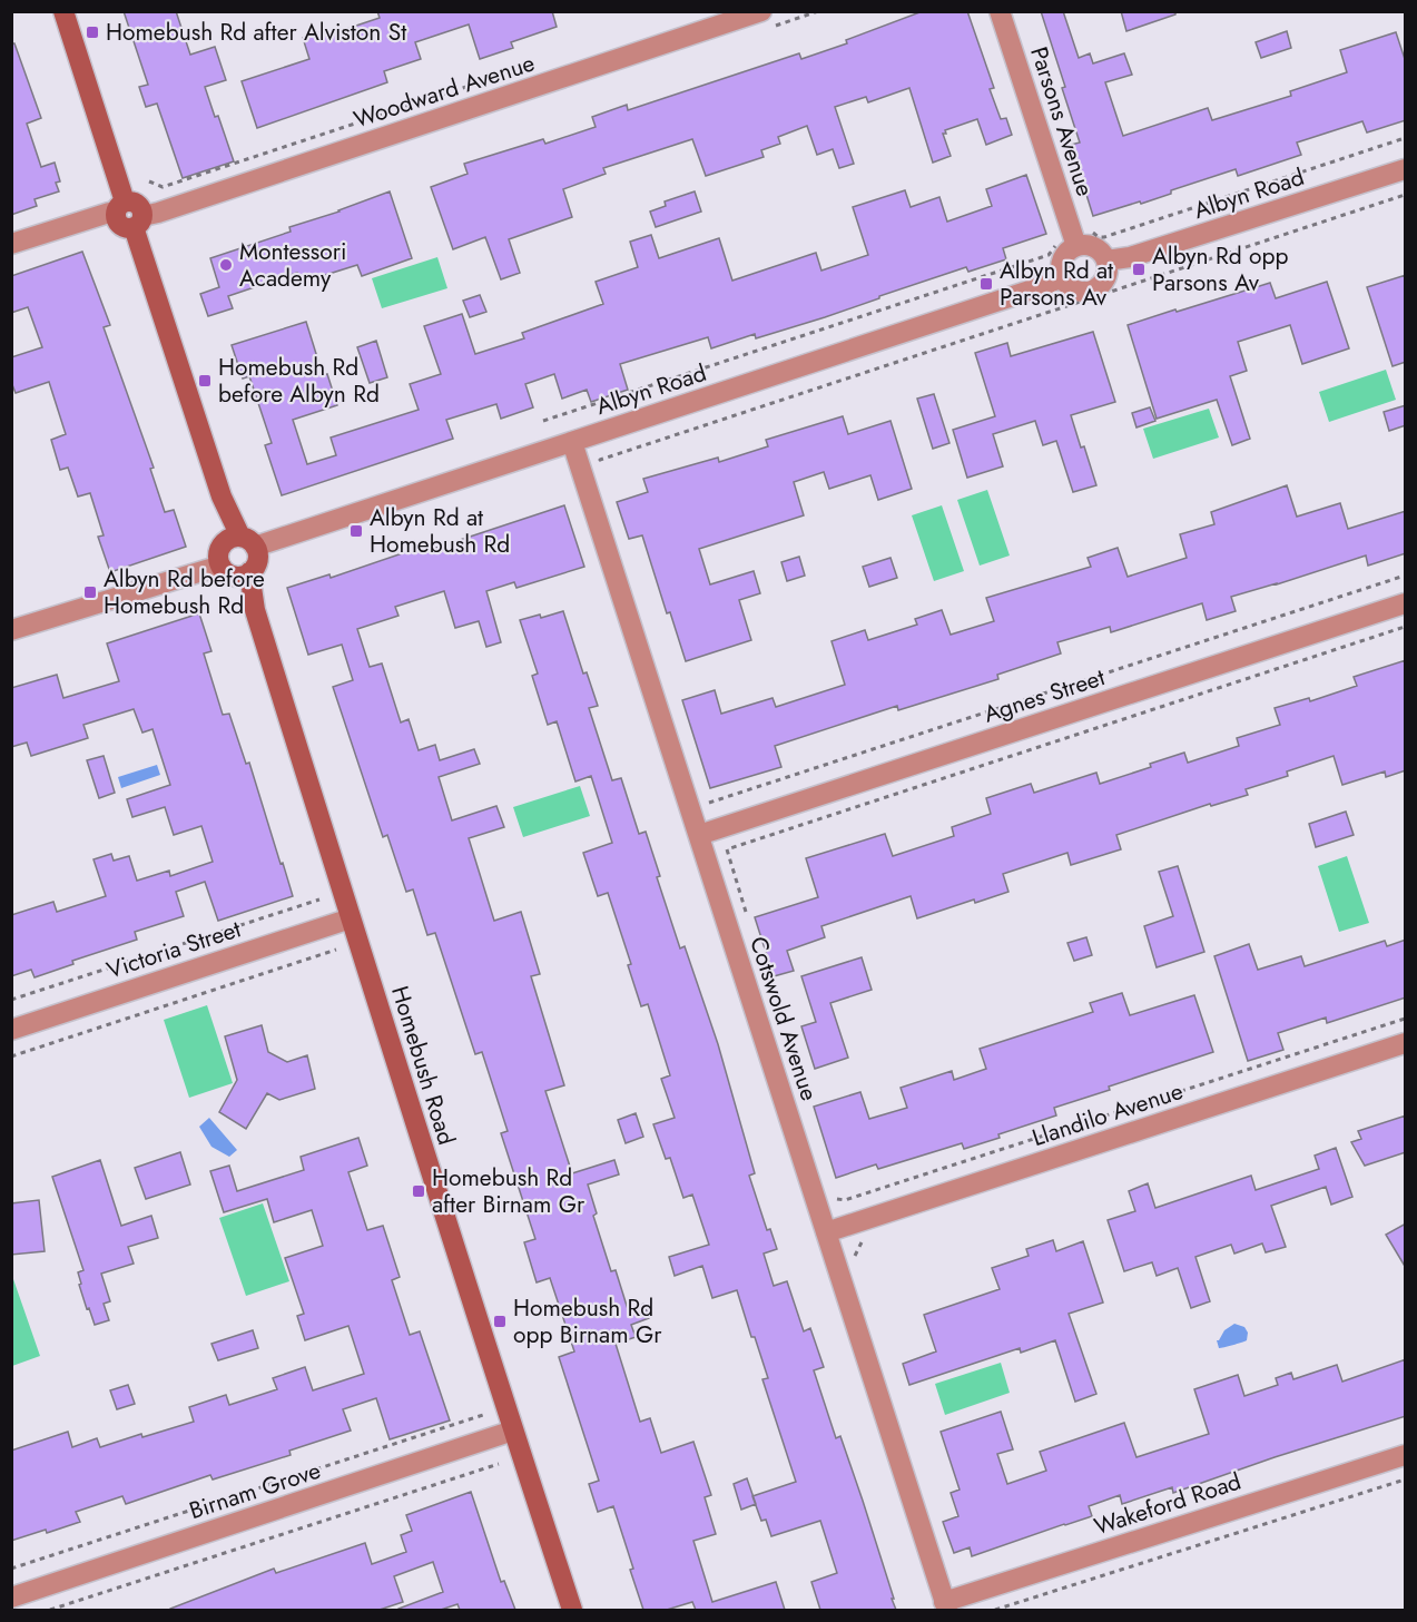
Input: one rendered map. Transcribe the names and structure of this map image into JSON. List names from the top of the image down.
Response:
{
  "streets": {
    "main road": ["Homebush Road"],
    "street": [
      "Woodward Avenue",
      "Parsons Avenue",
      "Albyn Road",
      "Agnes Street",
      "Victoria Street",
      "Cotswold Avenue",
      "Llandilo Avenue",
      "Birnam Grove",
      "Wakeford Road"
    ]
  },
  "crossings": [
    ["Parsons Avenue", "Albyn Road"],
    ["Albyn Road", "Cotswold Avenue"],
    ["Albyn Road", "Homebush Road"],
    ["Agnes Street", "Cotswold Avenue"],
    ["Victoria Street", "Homebush Road"],
    ["Cotswold Avenue", "Llandilo Avenue"],
    ["Cotswold Avenue", "Wakeford Road"],
    ["Homebush Road", "Birnam Grove"]
  ],
  "places": {
    "transit": [
      "Homebush Rd after Alviston St",
      "Albyn Rd opp Parsons Av",
      "Albyn Rd at Parsons Av",
      "Homebush Rd before Albyn Rd",
      "Albyn Rd at Homebush Rd",
      "Albyn Rd before Homebush Rd",
      "Homebush Rd after Birnam Gr",
      "Homebush Rd opp Birnam Gr"
    ],
    "other": ["Montessori Academy"]
  }
}
